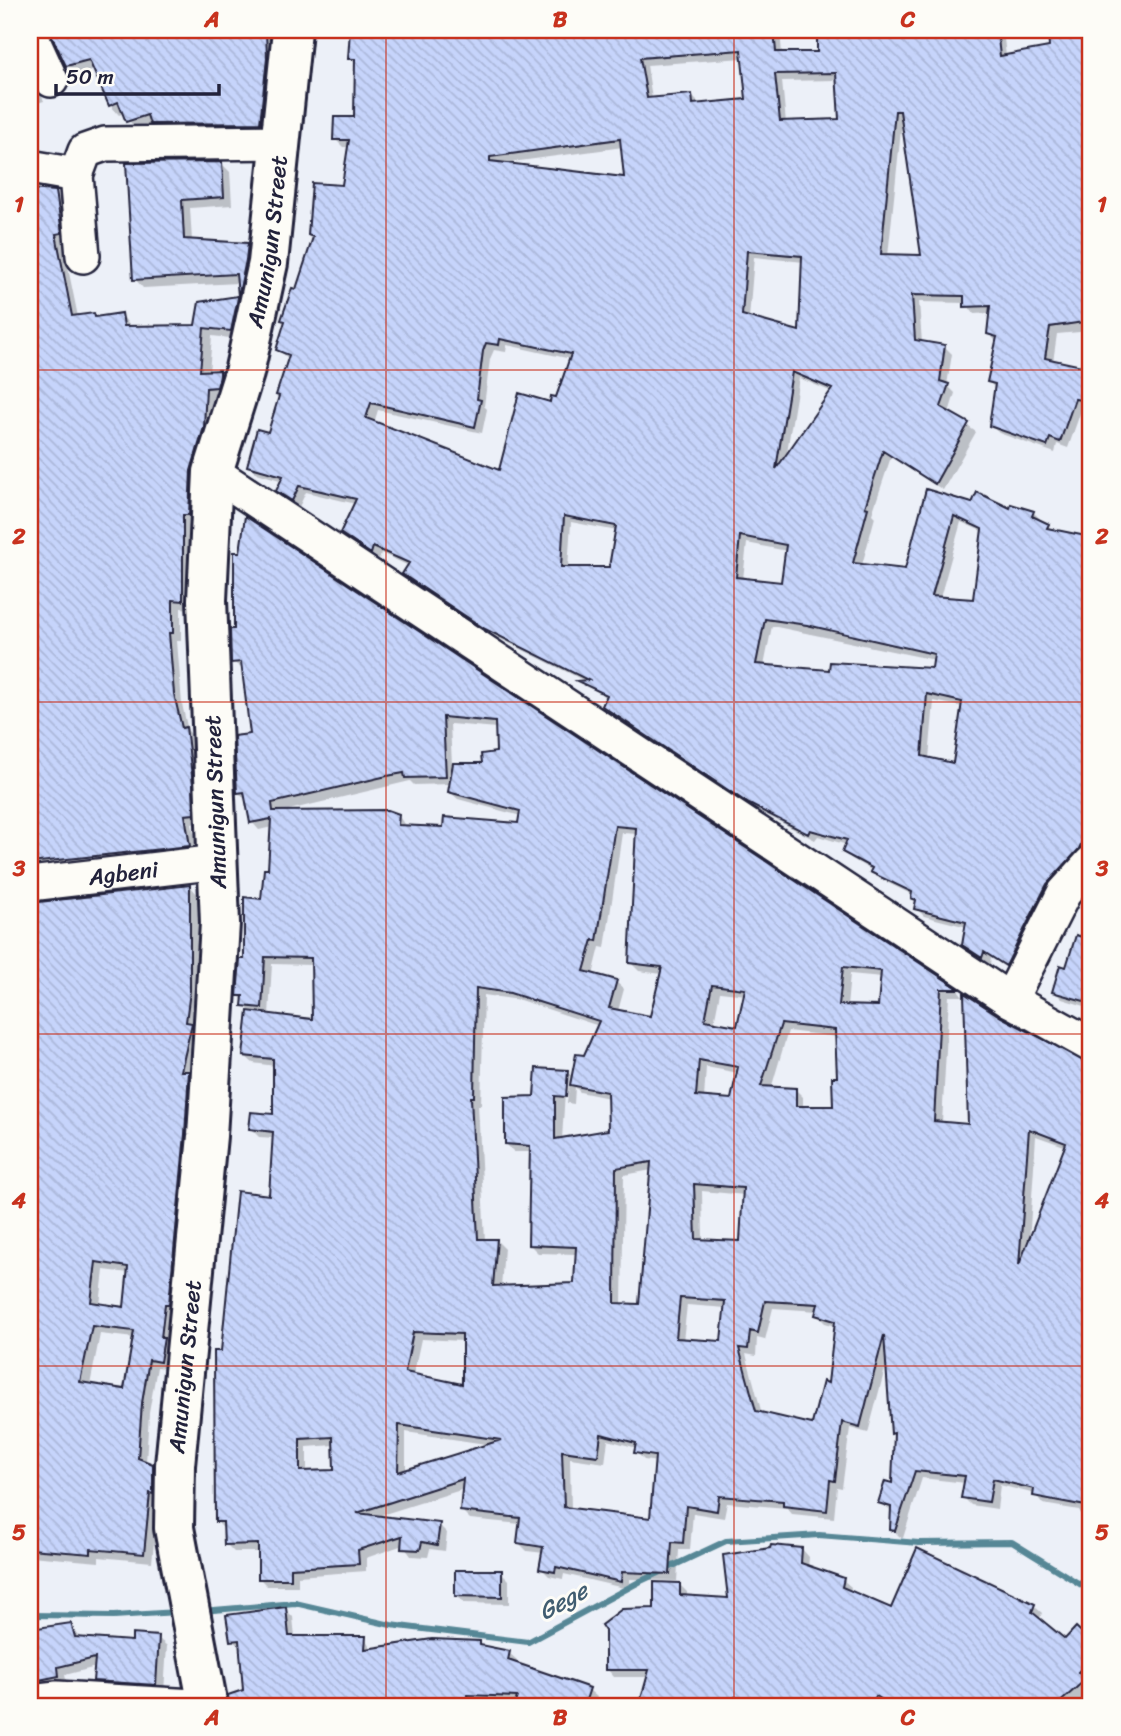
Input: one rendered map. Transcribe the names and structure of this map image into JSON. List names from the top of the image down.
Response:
{
  "streets": {
    "main road": ["Amunigun Street"],
    "street": ["Agbeni"]
  },
  "crossings": [
    ["Amunigun Street", "Agbeni"]
  ],
  "water": ["Gege"],
  "scale_bar": "50 m",
  "grid": {
    "columns": ["A", "B", "C"],
    "rows": [
      "1",
      "2",
      "3",
      "4",
      "5"
    ]
  }
}
